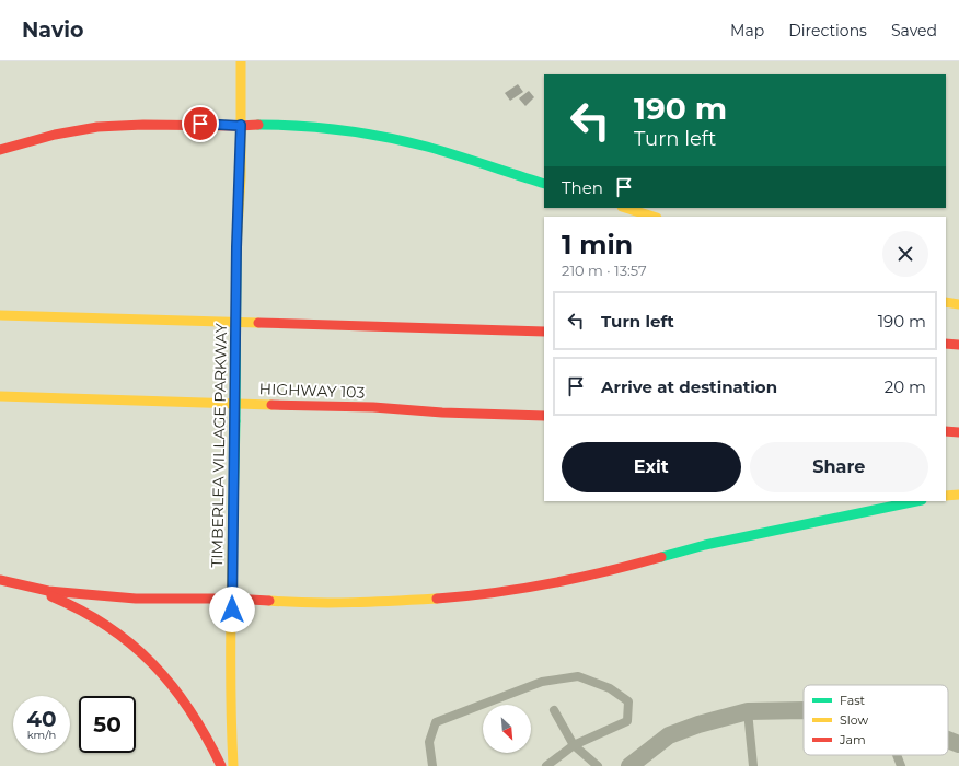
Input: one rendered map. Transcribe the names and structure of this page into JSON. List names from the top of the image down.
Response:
{
  "streets": {
    "main road": ["HIGHWAY 103", "TIMBERLEA VILLAGE PARKWAY"]
  },
  "legend": ["Fast", "Slow", "Jam"],
  "north": "bottom right",
  "page": {
    "header": "Navio",
    "nav": ["Map", "Directions", "Saved"],
    "turn": ["190 m", "Turn left"],
    "then": "Then",
    "heading": ["1 min", "210 m · 13:57"],
    "list": [
      {
        "name": "Turn left",
        "value": "190 m"
      },
      {
        "name": "Arrive at destination",
        "value": "20 m"
      }
    ],
    "buttons": ["Exit", "Share"],
    "speed": "40 km/h",
    "limit": "50"
  }
}
